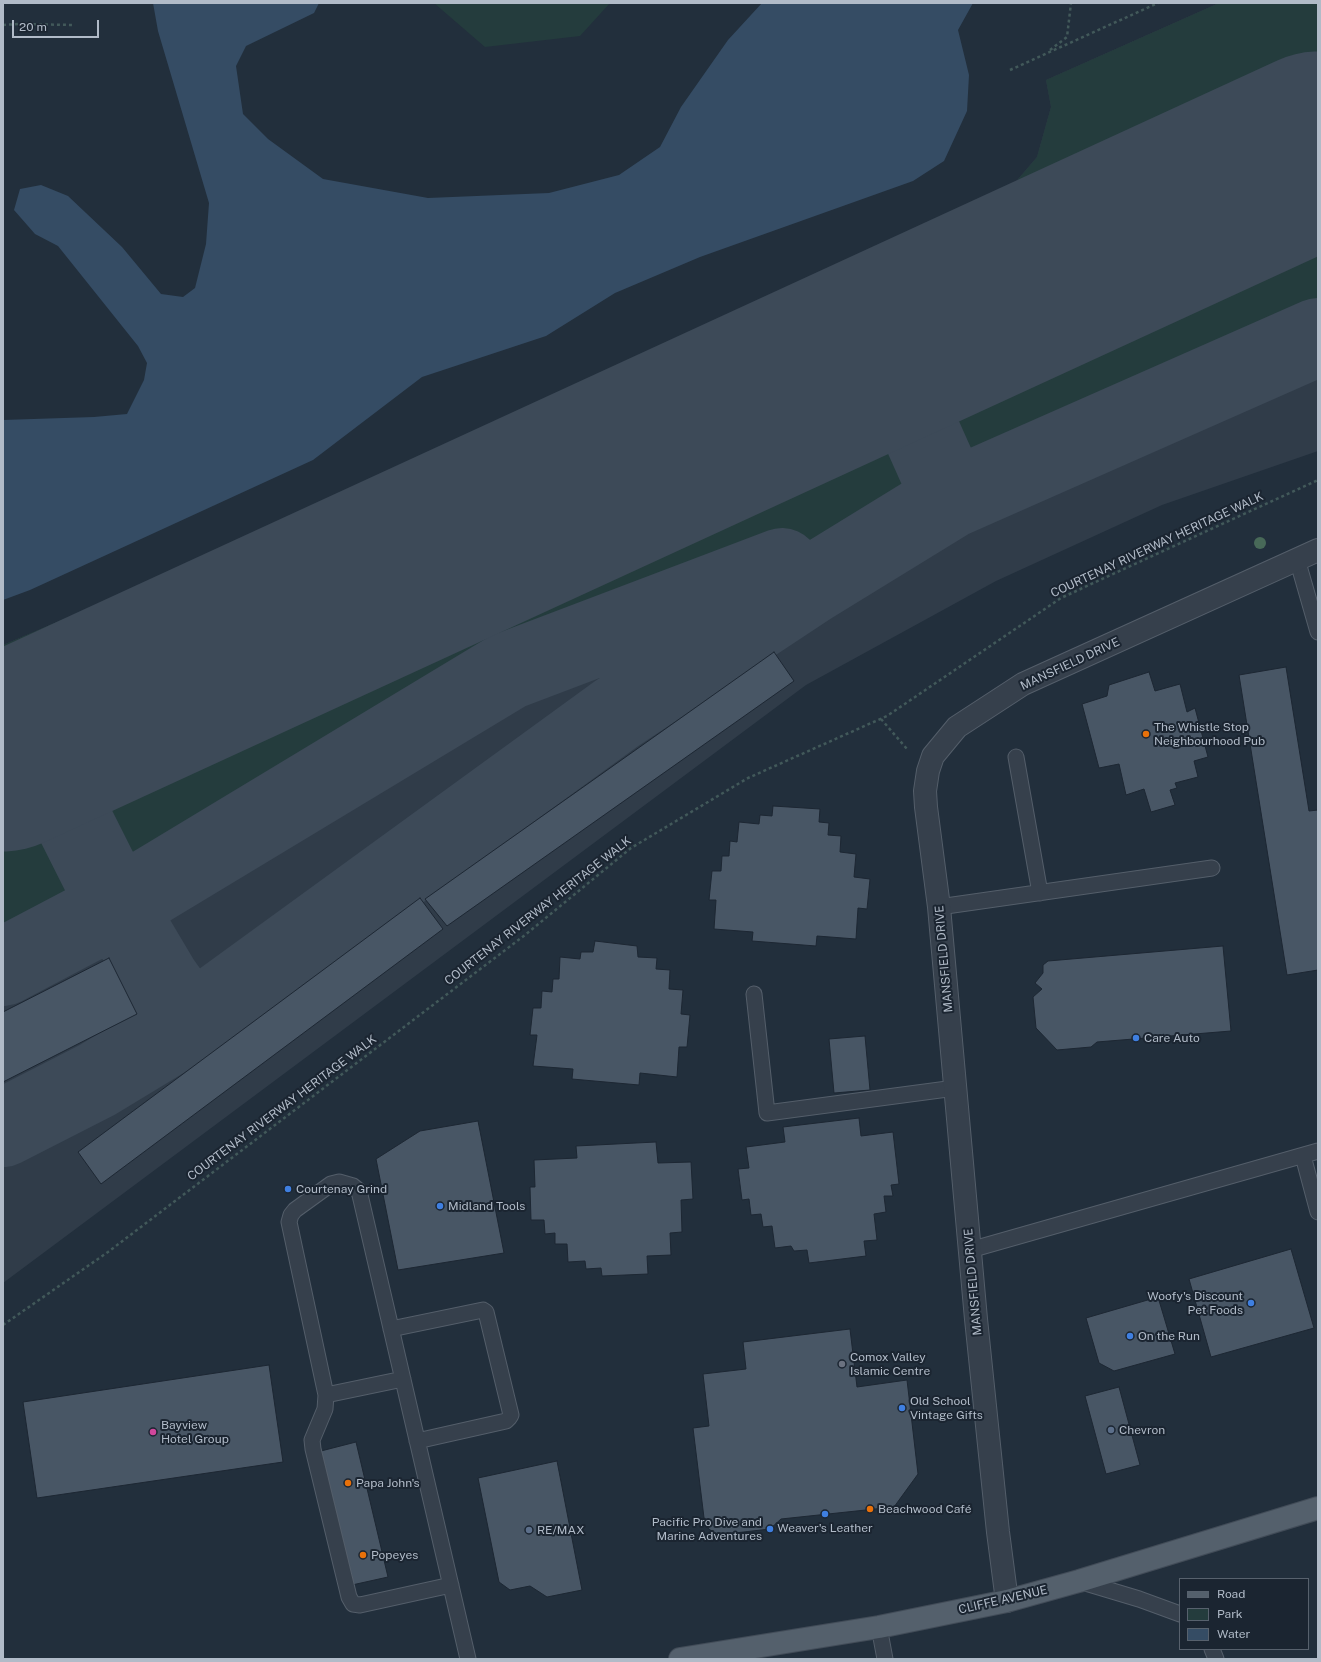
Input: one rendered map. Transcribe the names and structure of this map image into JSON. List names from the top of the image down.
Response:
{
  "streets": {
    "main road": ["CLIFFE AVENUE"],
    "street": ["MANSFIELD DRIVE"],
    "path": ["COURTENAY RIVERWAY HERITAGE WALK"]
  },
  "crossings": [
    ["MANSFIELD DRIVE", "CLIFFE AVENUE"]
  ],
  "places": [
    "The Whistle Stop Neighbourhood Pub",
    "Care Auto",
    "Courtenay Grind",
    "Midland Tools",
    "Woofy's Discount Pet Foods",
    "On the Run",
    "Comox Valley Islamic Centre",
    "Old School Vintage Gifts",
    "Chevron",
    "Bayview Hotel Group",
    "Papa John's",
    "Beachwood Café",
    "Weaver's Leather",
    "Pacific Pro Dive and Marine Adventures",
    "RE/MAX",
    "Popeyes"
  ],
  "legend": ["Road", "Park", "Water"],
  "scale_bar": "20 m"
}
